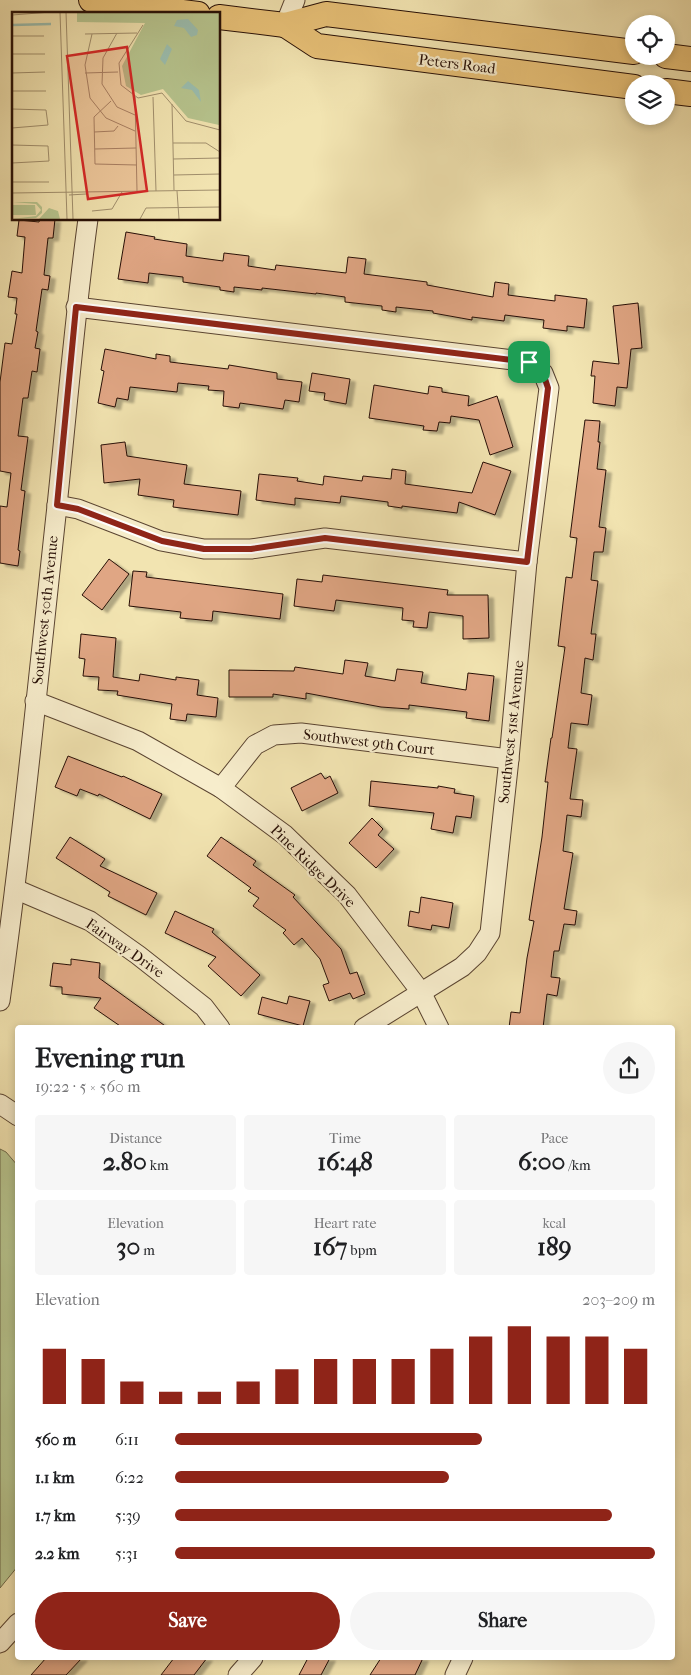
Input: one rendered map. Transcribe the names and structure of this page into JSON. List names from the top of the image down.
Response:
{
  "streets": {
    "main road": ["Peters Road"],
    "street": [
      "Southwest 50th Avenue",
      "Southwest 51st Avenue",
      "Southwest 9th Court",
      "Pine Ridge Drive",
      "Fairway Drive"
    ]
  },
  "crossings": [
    ["Southwest 50th Avenue", "Southwest 51st Avenue"],
    ["Southwest 50th Avenue", "Pine Ridge Drive"],
    ["Southwest 50th Avenue", "Fairway Drive"],
    ["Southwest 51st Avenue", "Southwest 9th Court"],
    ["Southwest 51st Avenue", "Pine Ridge Drive"],
    ["Southwest 9th Court", "Pine Ridge Drive"]
  ],
  "page": {
    "heading": ["Evening run", "19:22 · 5 × 560 m"],
    "stats": [
      ["Distance", "2.80 km"],
      ["Time", "16:48"],
      ["Pace", "6:00 /km"],
      ["Elevation", "30 m"],
      ["Heart rate", "167 bpm"],
      ["kcal", "189"]
    ],
    "chart": ["Elevation", "203–209 m"],
    "list": [
      {
        "name": "560 m",
        "note": "6:11"
      },
      {
        "name": "1.1 km",
        "note": "6:22"
      },
      {
        "name": "1.7 km",
        "note": "5:39"
      },
      {
        "name": "2.2 km",
        "note": "5:31"
      }
    ],
    "buttons": ["Save", "Share"]
  }
}
